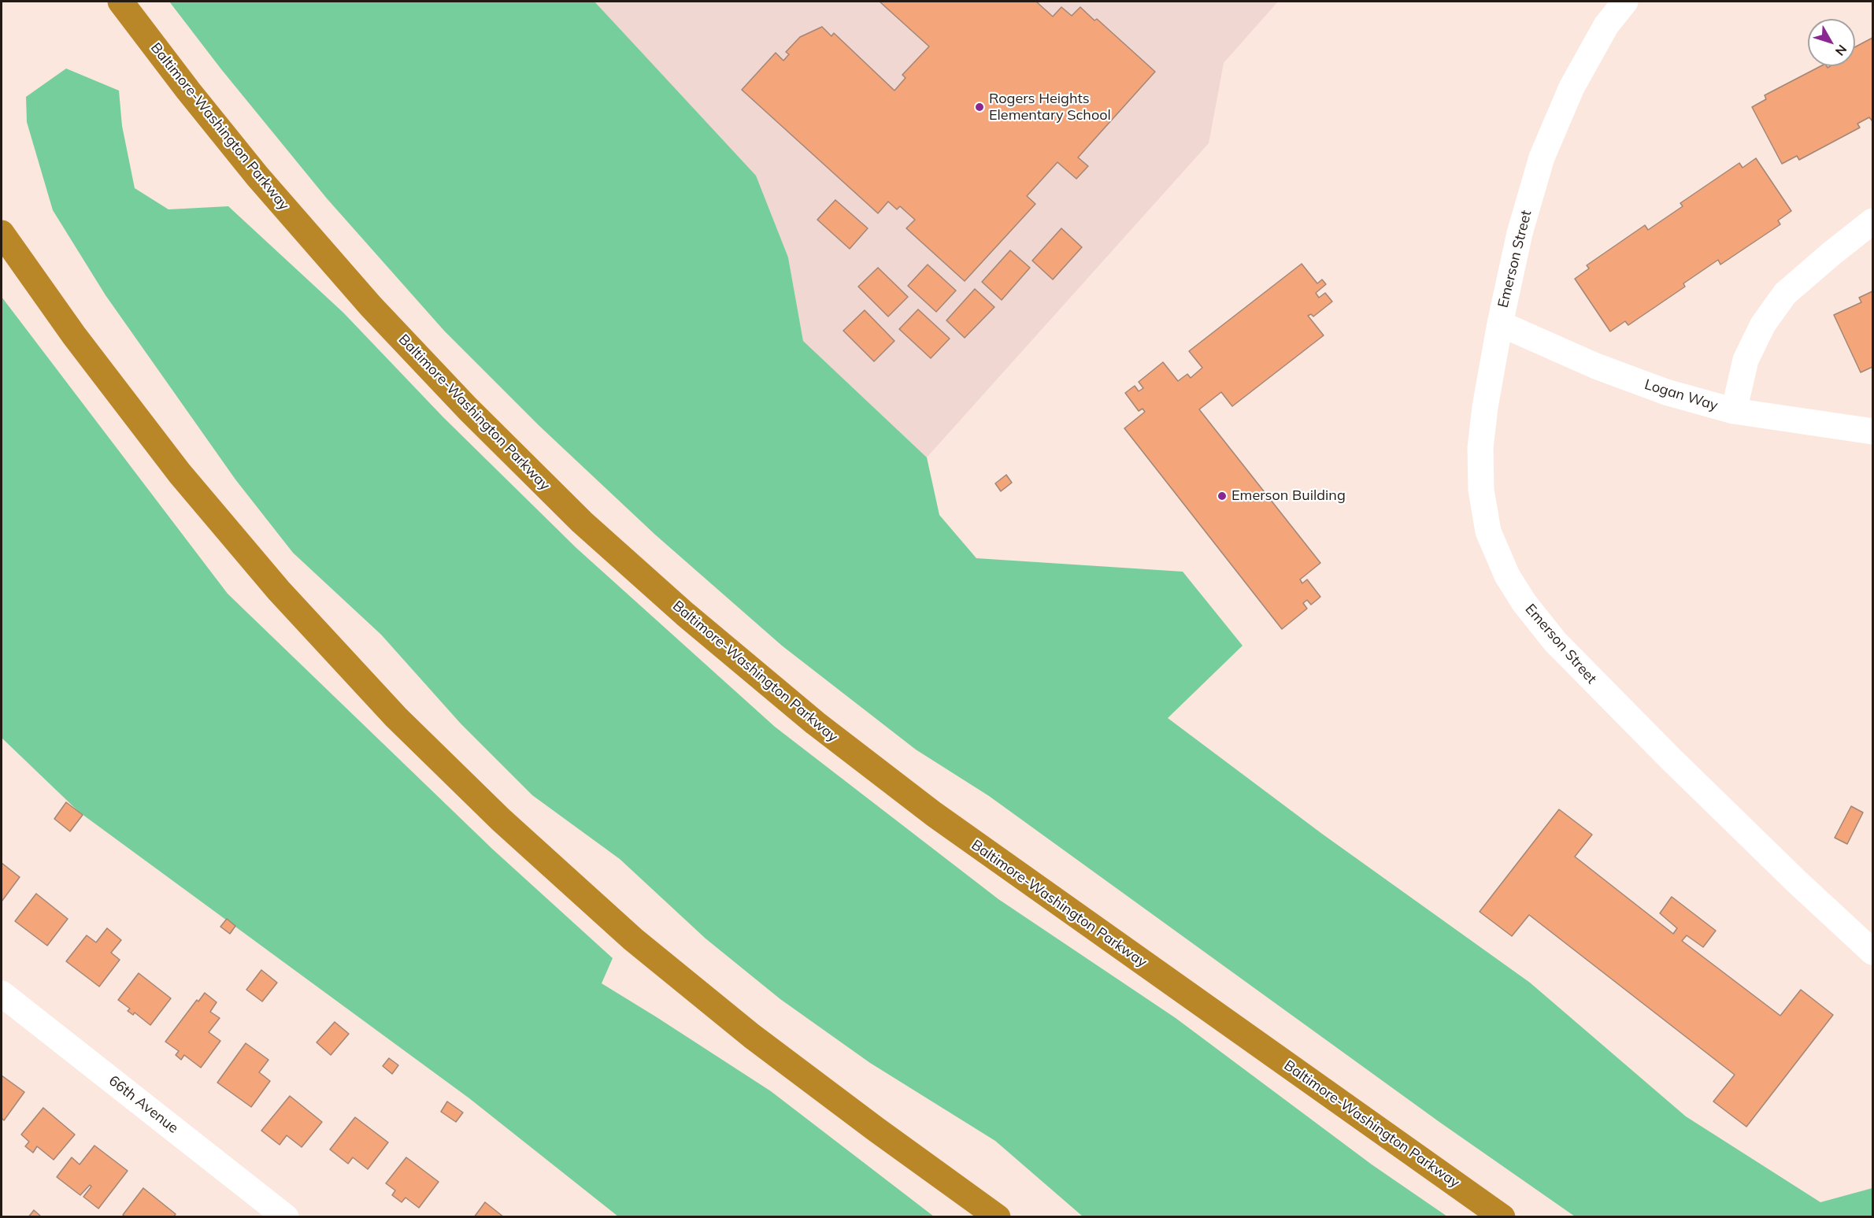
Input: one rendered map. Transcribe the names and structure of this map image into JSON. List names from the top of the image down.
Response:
{
  "streets": {
    "highway": ["Baltimore-Washington Parkway"],
    "street": ["Emerson Street", "Logan Way", "66th Avenue"]
  },
  "crossings": [
    ["Emerson Street", "Logan Way"]
  ],
  "places": ["Rogers Heights Elementary School", "Emerson Building"],
  "north": "bottom right"
}
